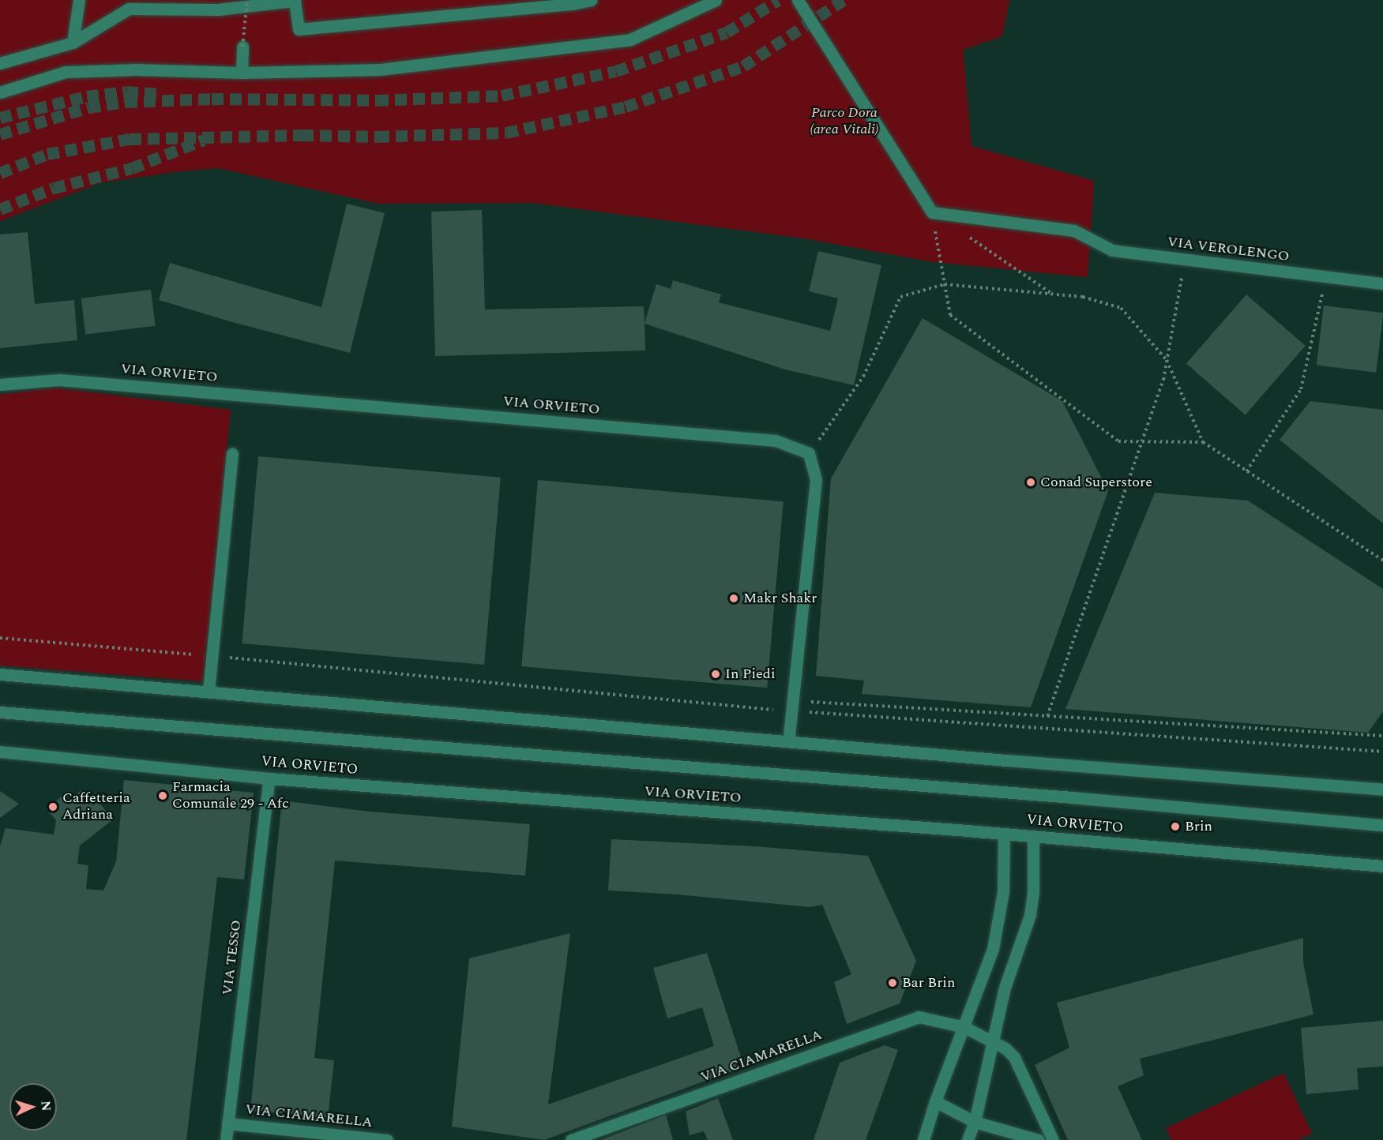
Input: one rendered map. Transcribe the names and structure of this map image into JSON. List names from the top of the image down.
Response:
{
  "streets": {
    "street": [
      "VIA VEROLENGO",
      "VIA ORVIETO",
      "VIA TESSO",
      "VIA CIAMARELLA"
    ]
  },
  "crossings": [
    ["VIA ORVIETO", "VIA TESSO"],
    ["VIA TESSO", "VIA CIAMARELLA"]
  ],
  "parks": ["Parco Dora (area Vitali)"],
  "places": [
    "Conad Superstore",
    "Makr Shakr",
    "In Piedi",
    "Farmacia Comunale 29 - Afc",
    "Caffetteria Adriana",
    "Brin",
    "Bar Brin"
  ],
  "north": "right"
}
